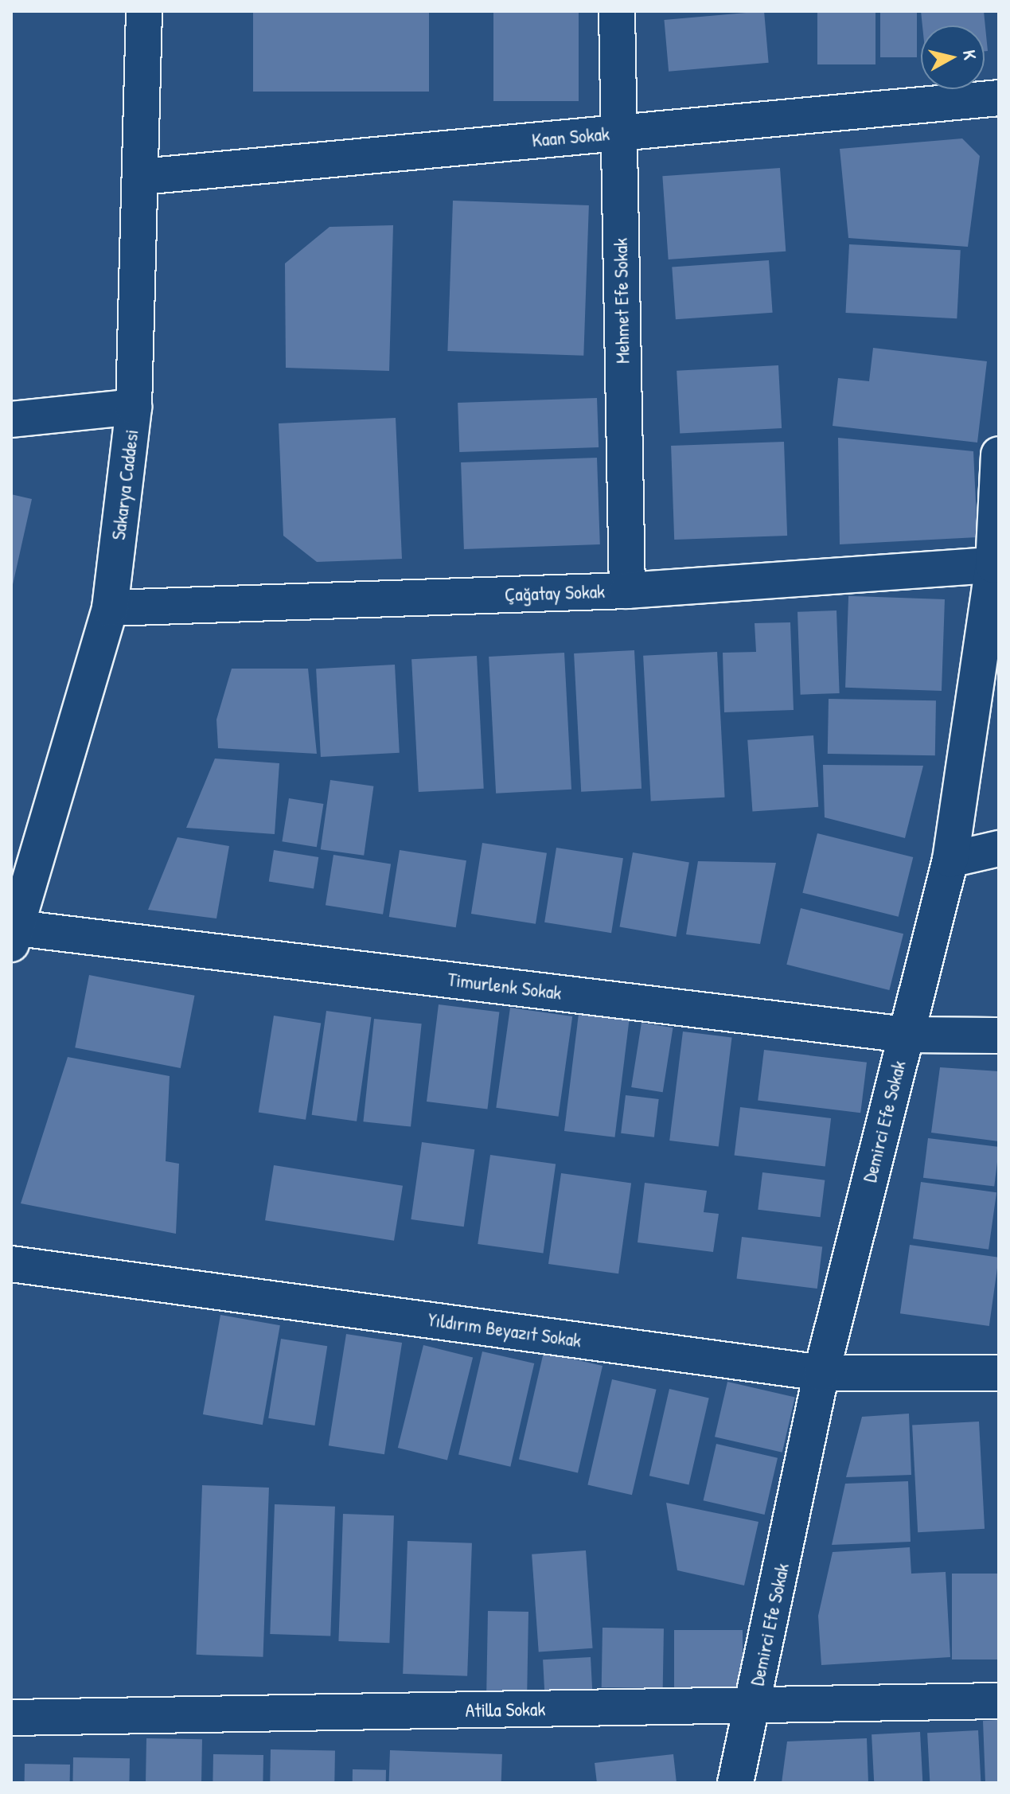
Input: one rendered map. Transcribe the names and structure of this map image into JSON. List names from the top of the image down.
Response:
{
  "streets": {
    "street": [
      "Kaan Sokak",
      "Mehmet Efe Sokak",
      "Sakarya Caddesi",
      "Çağatay Sokak",
      "Timurlenk Sokak",
      "Demirci Efe Sokak",
      "Yıldırım Beyazıt Sokak",
      "Atilla Sokak"
    ]
  },
  "crossings": [
    ["Kaan Sokak", "Mehmet Efe Sokak"],
    ["Kaan Sokak", "Sakarya Caddesi"],
    ["Mehmet Efe Sokak", "Çağatay Sokak"],
    ["Sakarya Caddesi", "Çağatay Sokak"],
    ["Sakarya Caddesi", "Timurlenk Sokak"],
    ["Çağatay Sokak", "Demirci Efe Sokak"],
    ["Timurlenk Sokak", "Demirci Efe Sokak"],
    ["Demirci Efe Sokak", "Yıldırım Beyazıt Sokak"],
    ["Demirci Efe Sokak", "Atilla Sokak"]
  ],
  "north": "right"
}
